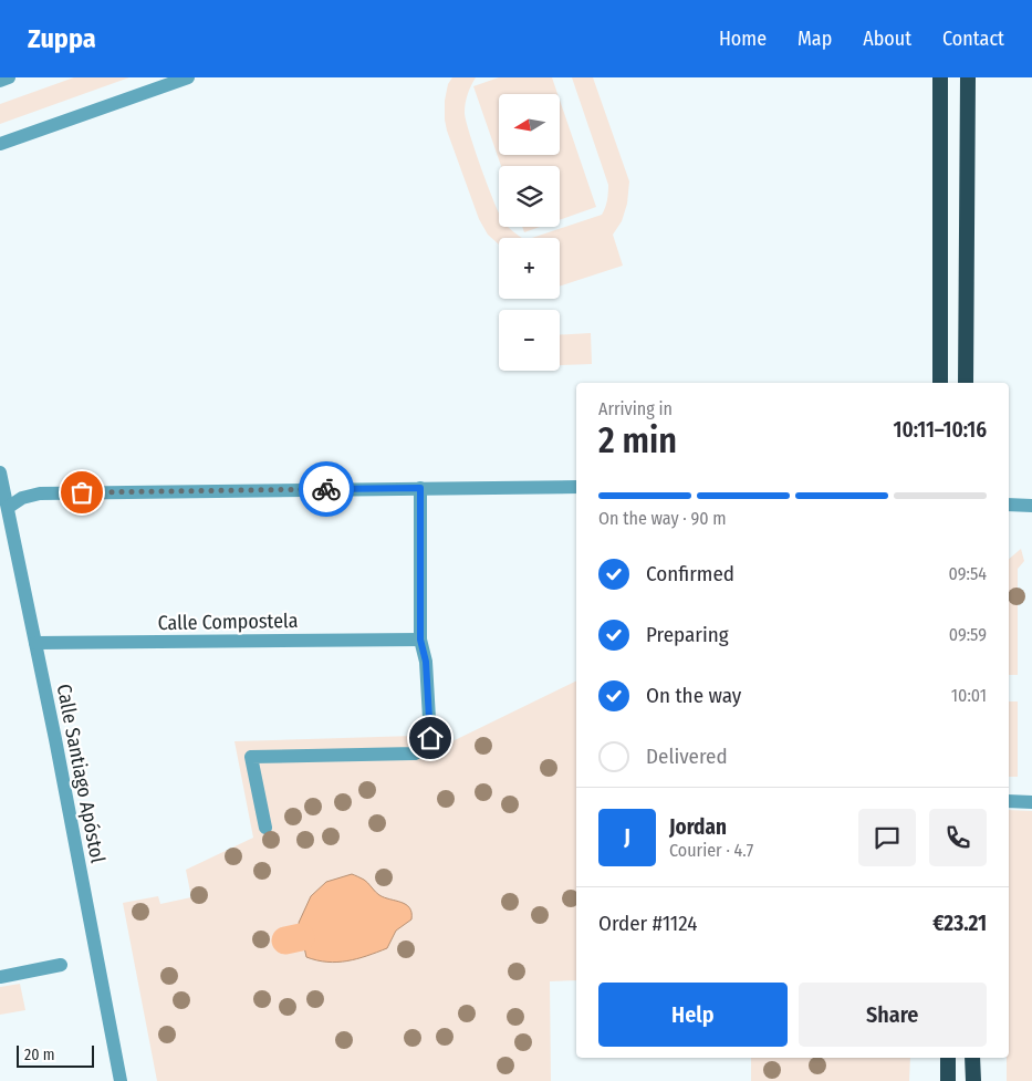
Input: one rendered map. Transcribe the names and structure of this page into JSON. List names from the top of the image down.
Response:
{
  "streets": {
    "street": ["Calle Compostela", "Calle Santiago Apóstol"]
  },
  "crossings": [
    ["Calle Compostela", "Calle Santiago Apóstol"]
  ],
  "scale_bar": "20 m",
  "north": "left",
  "page": {
    "header": "Zuppa",
    "nav": [
      "Home",
      "Map",
      "About",
      "Contact"
    ],
    "map_buttons": ["+", "−"],
    "heading": ["2 min", "Arriving in", "10:11–10:16"],
    "panel": [
      "Jordan",
      "Courier · 4.7",
      "Order #1124",
      "€23.21"
    ],
    "bar": "On the way · 90 m",
    "list": [
      ["Confirmed", "09:54"],
      ["Preparing", "09:59"],
      ["On the way", "10:01"],
      "Delivered"
    ],
    "round": "J",
    "buttons": ["Help", "Share"],
    "scale": "20 m"
  }
}
